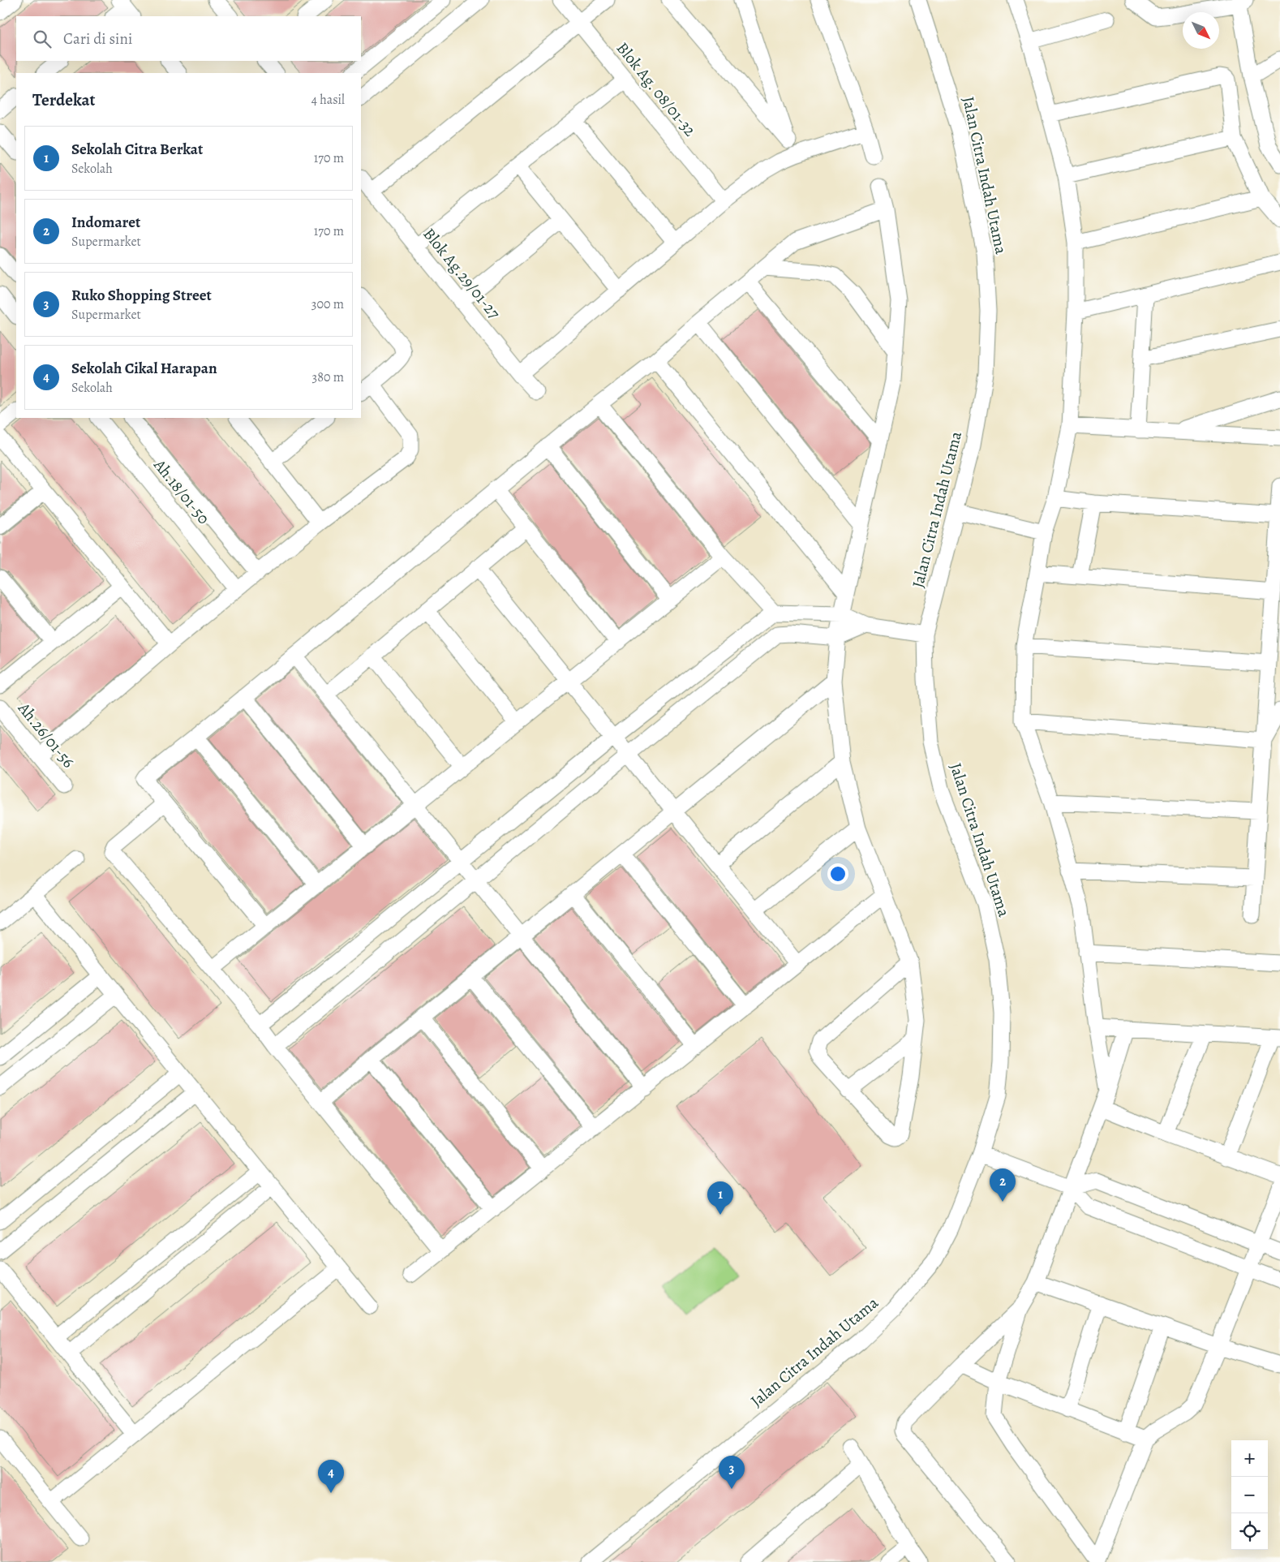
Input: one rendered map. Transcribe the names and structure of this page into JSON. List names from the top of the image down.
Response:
{
  "streets": {
    "street": [
      "Blok Ag. 08/01-32",
      "Jalan Citra Indah Utama",
      "Blok Ag.29/01-27",
      "Ah.18/01-50",
      "Ah.26/01-56"
    ]
  },
  "north": "bottom right",
  "page": {
    "search": "Cari di sini",
    "heading": ["Terdekat", "4 hasil"],
    "list": [
      {
        "mark": "1",
        "name": "Sekolah Citra Berkat",
        "note": "Sekolah",
        "value": "170 m"
      },
      {
        "mark": "2",
        "name": "Indomaret",
        "note": "Supermarket",
        "value": "170 m"
      },
      {
        "mark": "3",
        "name": "Ruko Shopping Street",
        "note": "Supermarket",
        "value": "300 m"
      },
      {
        "mark": "4",
        "name": "Sekolah Cikal Harapan",
        "note": "Sekolah",
        "value": "380 m"
      }
    ],
    "pins": [
      "2",
      "1",
      "3",
      "4"
    ],
    "map_buttons": ["+", "−"]
  }
}
